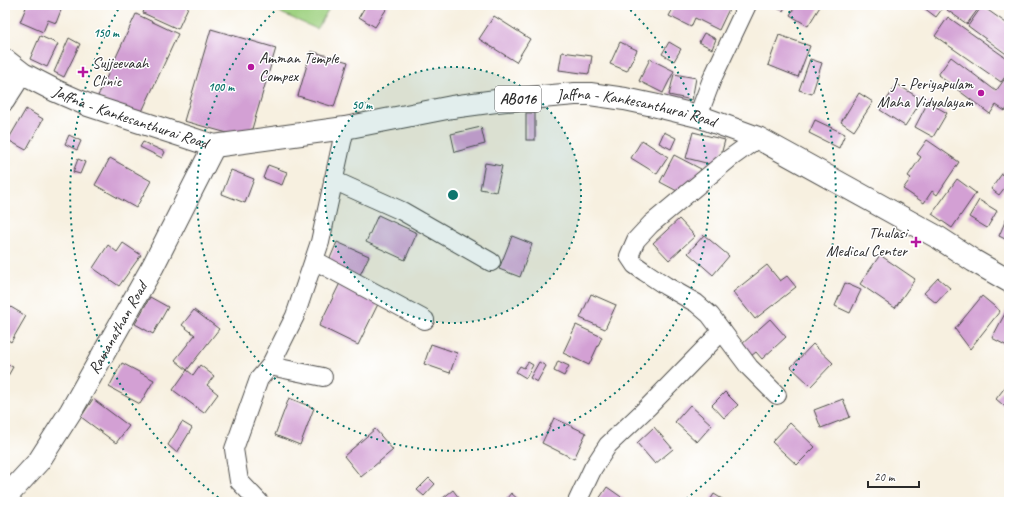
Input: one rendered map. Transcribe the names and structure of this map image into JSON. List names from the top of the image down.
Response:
{
  "streets": {
    "main road": ["AB016", "Jaffna - Kankesanthurai Road", "Ramanathan Road"]
  },
  "crossings": [
    ["Jaffna - Kankesanthurai Road", "Ramanathan Road"]
  ],
  "places": {
    "other": ["Amman Temple Compex", "J - Periyapulam Maha Vidyalayam"],
    "health": ["Sujjeevaah Clinic", "Thulasi Medical Center"]
  },
  "scale_bar": "20 m",
  "rings": ["150 m", "100 m", "50 m"]
}
